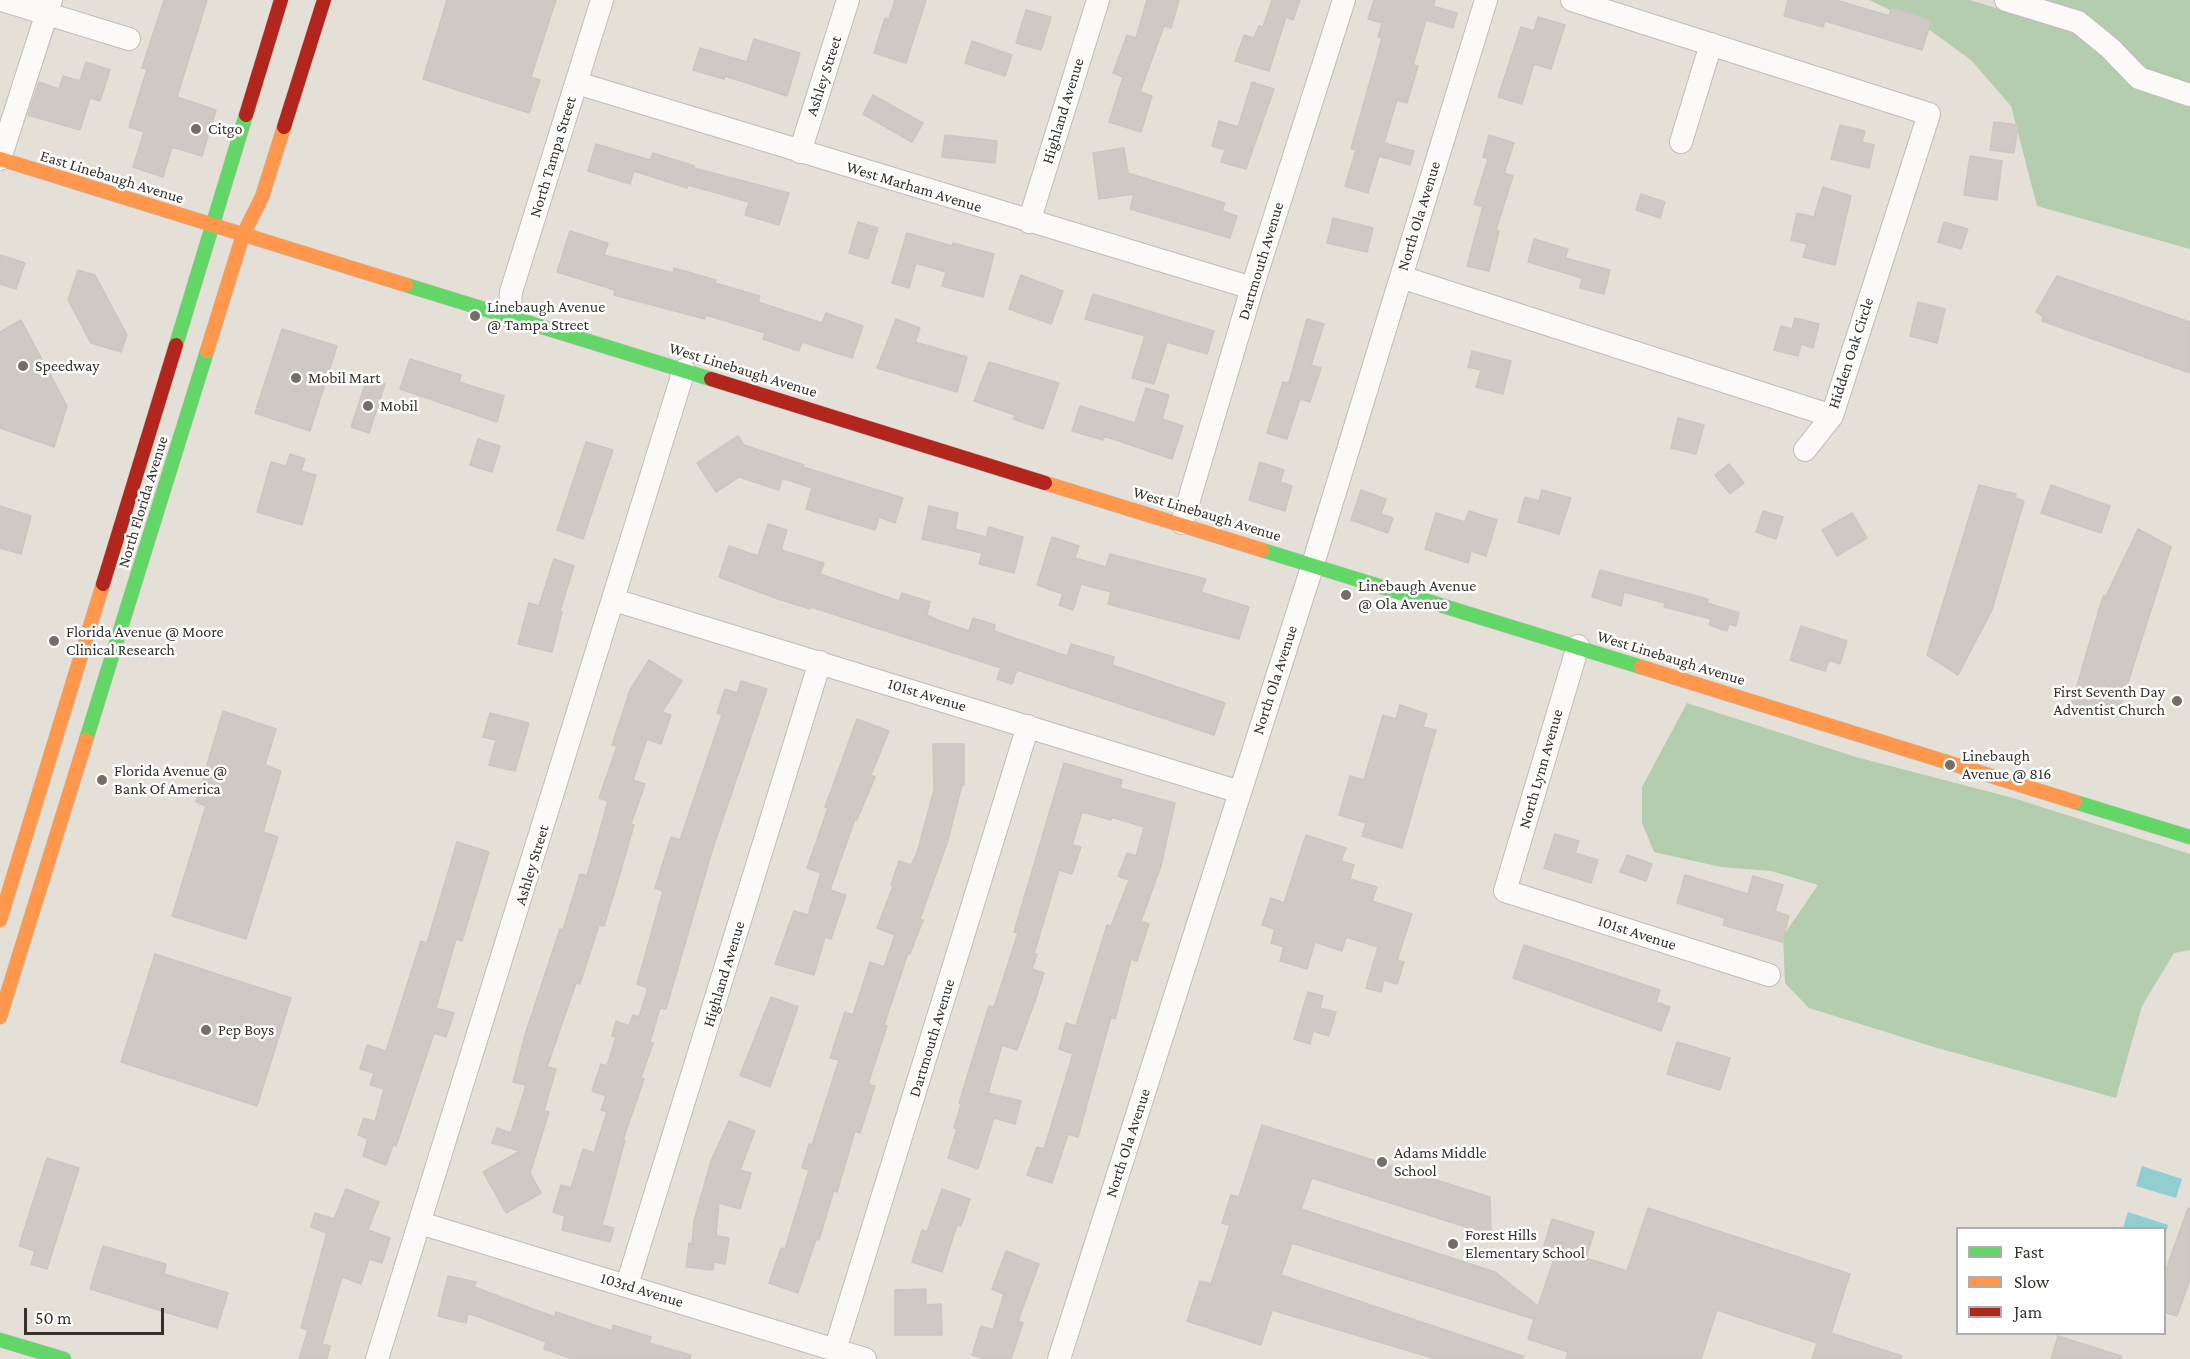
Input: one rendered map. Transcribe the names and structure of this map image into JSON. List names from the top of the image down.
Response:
{
  "streets": {
    "street": [
      "Ashley Street",
      "Highland Avenue",
      "North Tampa Street",
      "East Linebaugh Avenue",
      "West Marham Avenue",
      "North Ola Avenue",
      "Dartmouth Avenue",
      "Hidden Oak Circle",
      "West Linebaugh Avenue",
      "North Florida Avenue",
      "101st Avenue",
      "North Lynn Avenue",
      "103rd Avenue"
    ]
  },
  "crossings": [
    ["Ashley Street", "West Marham Avenue"],
    ["Ashley Street", "West Linebaugh Avenue"],
    ["Ashley Street", "101st Avenue"],
    ["Ashley Street", "103rd Avenue"],
    ["Highland Avenue", "West Marham Avenue"],
    ["Highland Avenue", "101st Avenue"],
    ["Highland Avenue", "103rd Avenue"],
    ["North Tampa Street", "West Marham Avenue"],
    ["North Tampa Street", "West Linebaugh Avenue"],
    ["East Linebaugh Avenue", "West Linebaugh Avenue"],
    ["East Linebaugh Avenue", "North Florida Avenue"],
    ["West Marham Avenue", "Dartmouth Avenue"],
    ["North Ola Avenue", "Hidden Oak Circle"],
    ["North Ola Avenue", "West Linebaugh Avenue"],
    ["North Ola Avenue", "101st Avenue"],
    ["Dartmouth Avenue", "West Linebaugh Avenue"],
    ["Dartmouth Avenue", "101st Avenue"],
    ["Dartmouth Avenue", "103rd Avenue"],
    ["West Linebaugh Avenue", "North Florida Avenue"],
    ["West Linebaugh Avenue", "North Lynn Avenue"],
    ["101st Avenue", "North Lynn Avenue"]
  ],
  "places": [
    "Citgo",
    "Linebaugh Avenue @ Tampa Street",
    "Speedway",
    "Mobil Mart",
    "Mobil",
    "Linebaugh Avenue @ Ola Avenue",
    "Florida Avenue @ Moore Clinical Research",
    "First Seventh Day Adventist Church",
    "Linebaugh Avenue @ 816",
    "Florida Avenue @ Bank Of America",
    "Pep Boys",
    "Adams Middle School",
    "Forest Hills Elementary School"
  ],
  "legend": ["Fast", "Slow", "Jam"],
  "scale_bar": "50 m"
}
